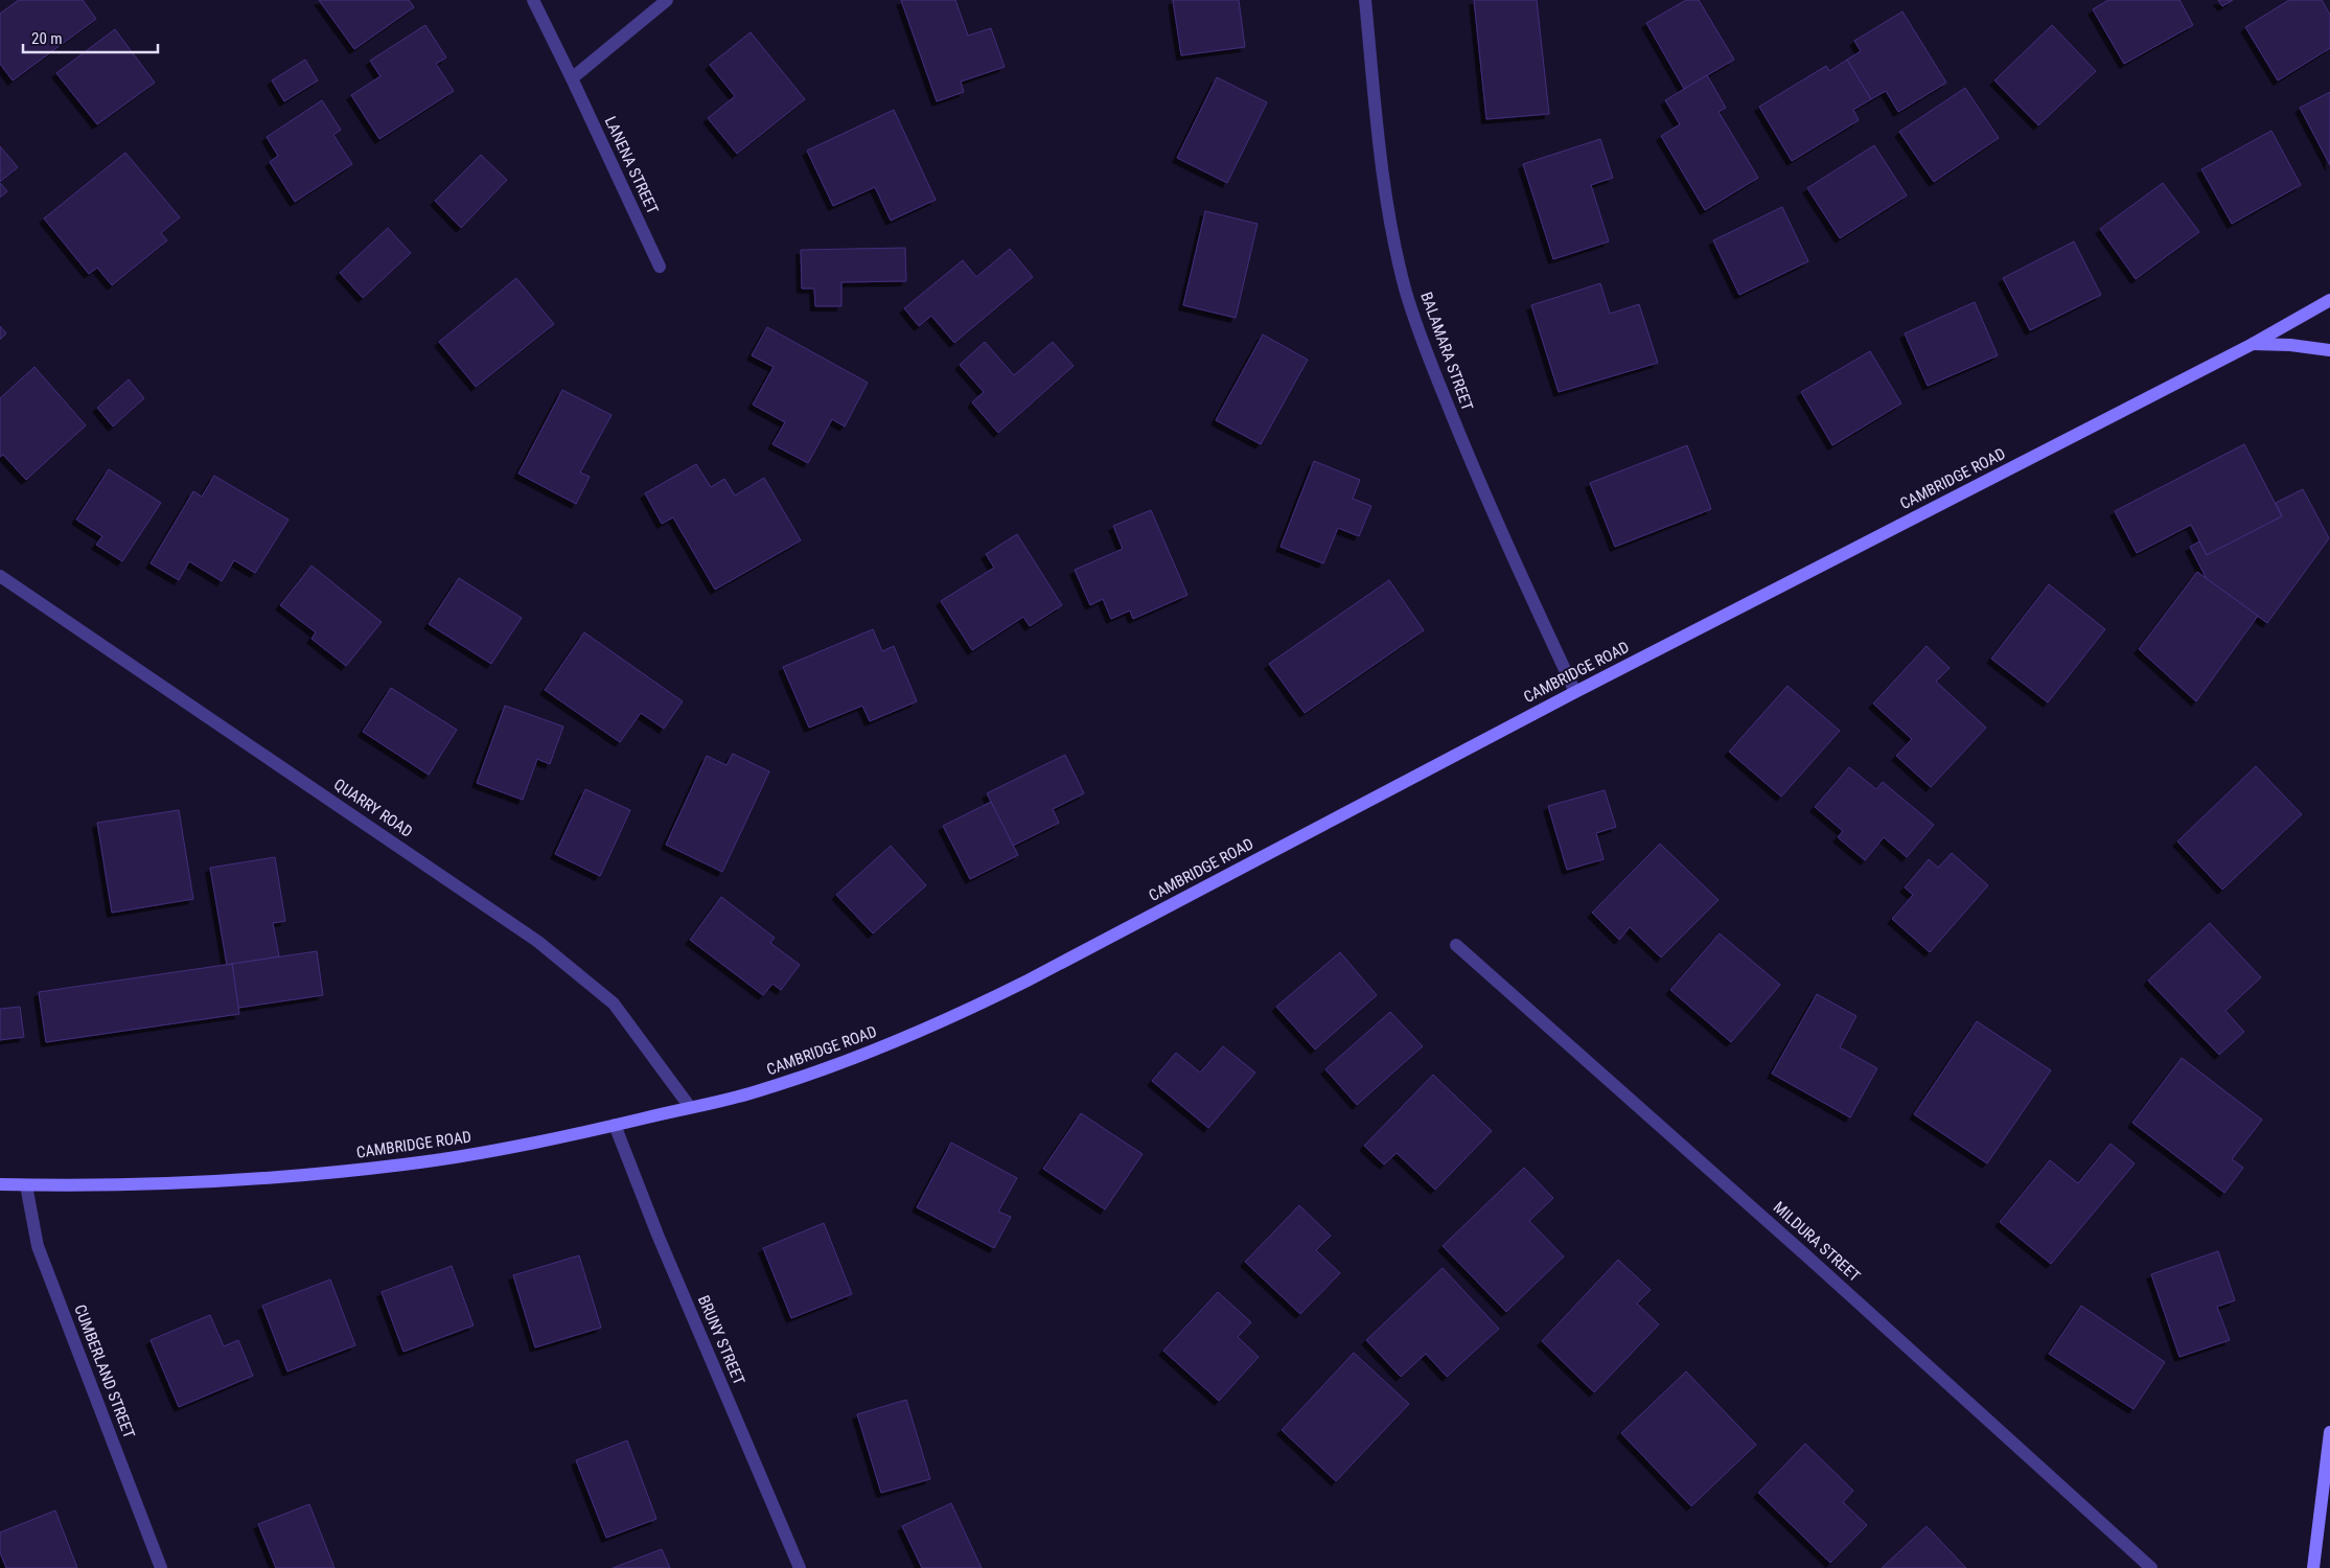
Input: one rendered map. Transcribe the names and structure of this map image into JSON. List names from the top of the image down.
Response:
{
  "streets": {
    "main road": ["CAMBRIDGE ROAD"],
    "street": [
      "LANENA STREET",
      "BALAMARA STREET",
      "QUARRY ROAD",
      "MILDURA STREET",
      "BRUNY STREET",
      "CUMBERLAND STREET"
    ]
  },
  "crossings": [
    ["BALAMARA STREET", "CAMBRIDGE ROAD"],
    ["CAMBRIDGE ROAD", "QUARRY ROAD"],
    ["CAMBRIDGE ROAD", "BRUNY STREET"],
    ["CAMBRIDGE ROAD", "CUMBERLAND STREET"]
  ],
  "scale_bar": "20 m"
}
